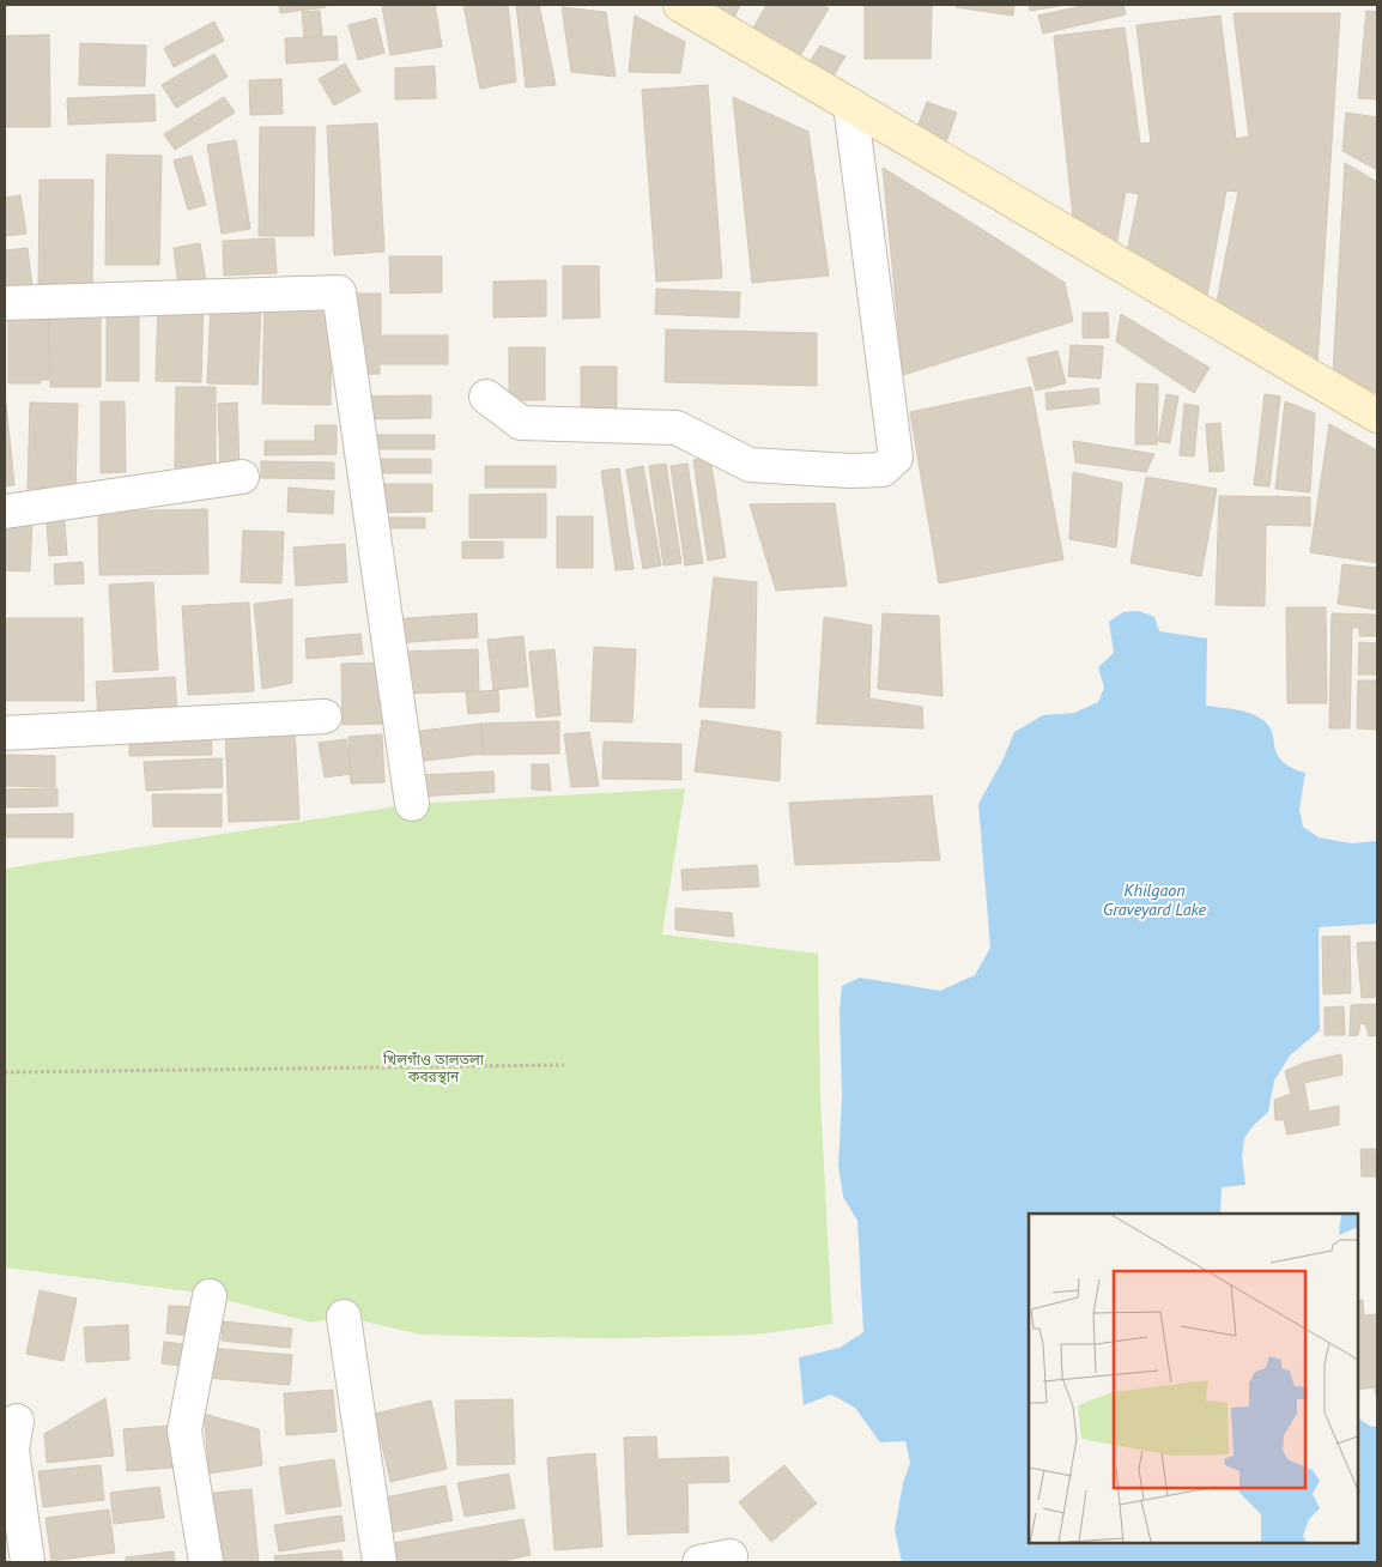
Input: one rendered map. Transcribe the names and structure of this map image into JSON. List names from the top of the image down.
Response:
{
  "water": ["Khilgaon Graveyard Lake"],
  "parks": ["খিলগাঁও তালতলা কবরস্থান"]
}
